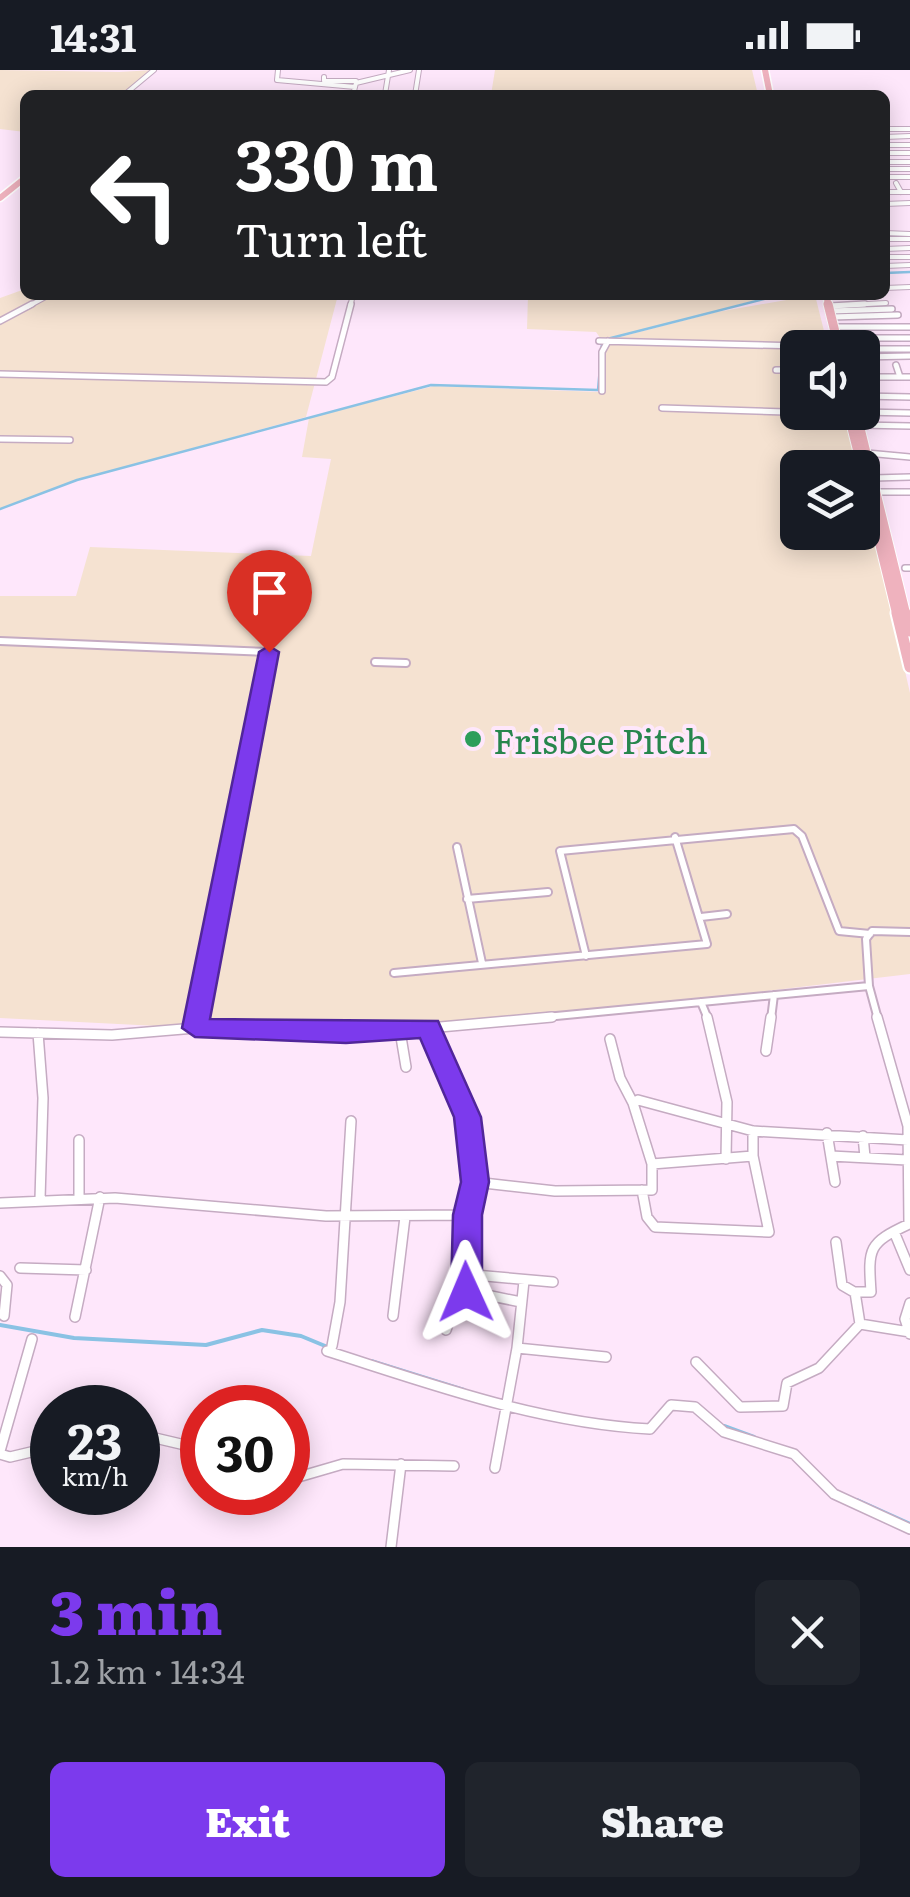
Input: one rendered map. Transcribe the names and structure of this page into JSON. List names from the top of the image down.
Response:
{
  "places": ["Frisbee Pitch"],
  "page": {
    "status": "14:31",
    "turn": ["330 m", "Turn left"],
    "speed": "23 km/h",
    "limit": "30",
    "heading": ["3 min", "1.2 km · 14:34"],
    "buttons": ["Exit", "Share"]
  }
}
